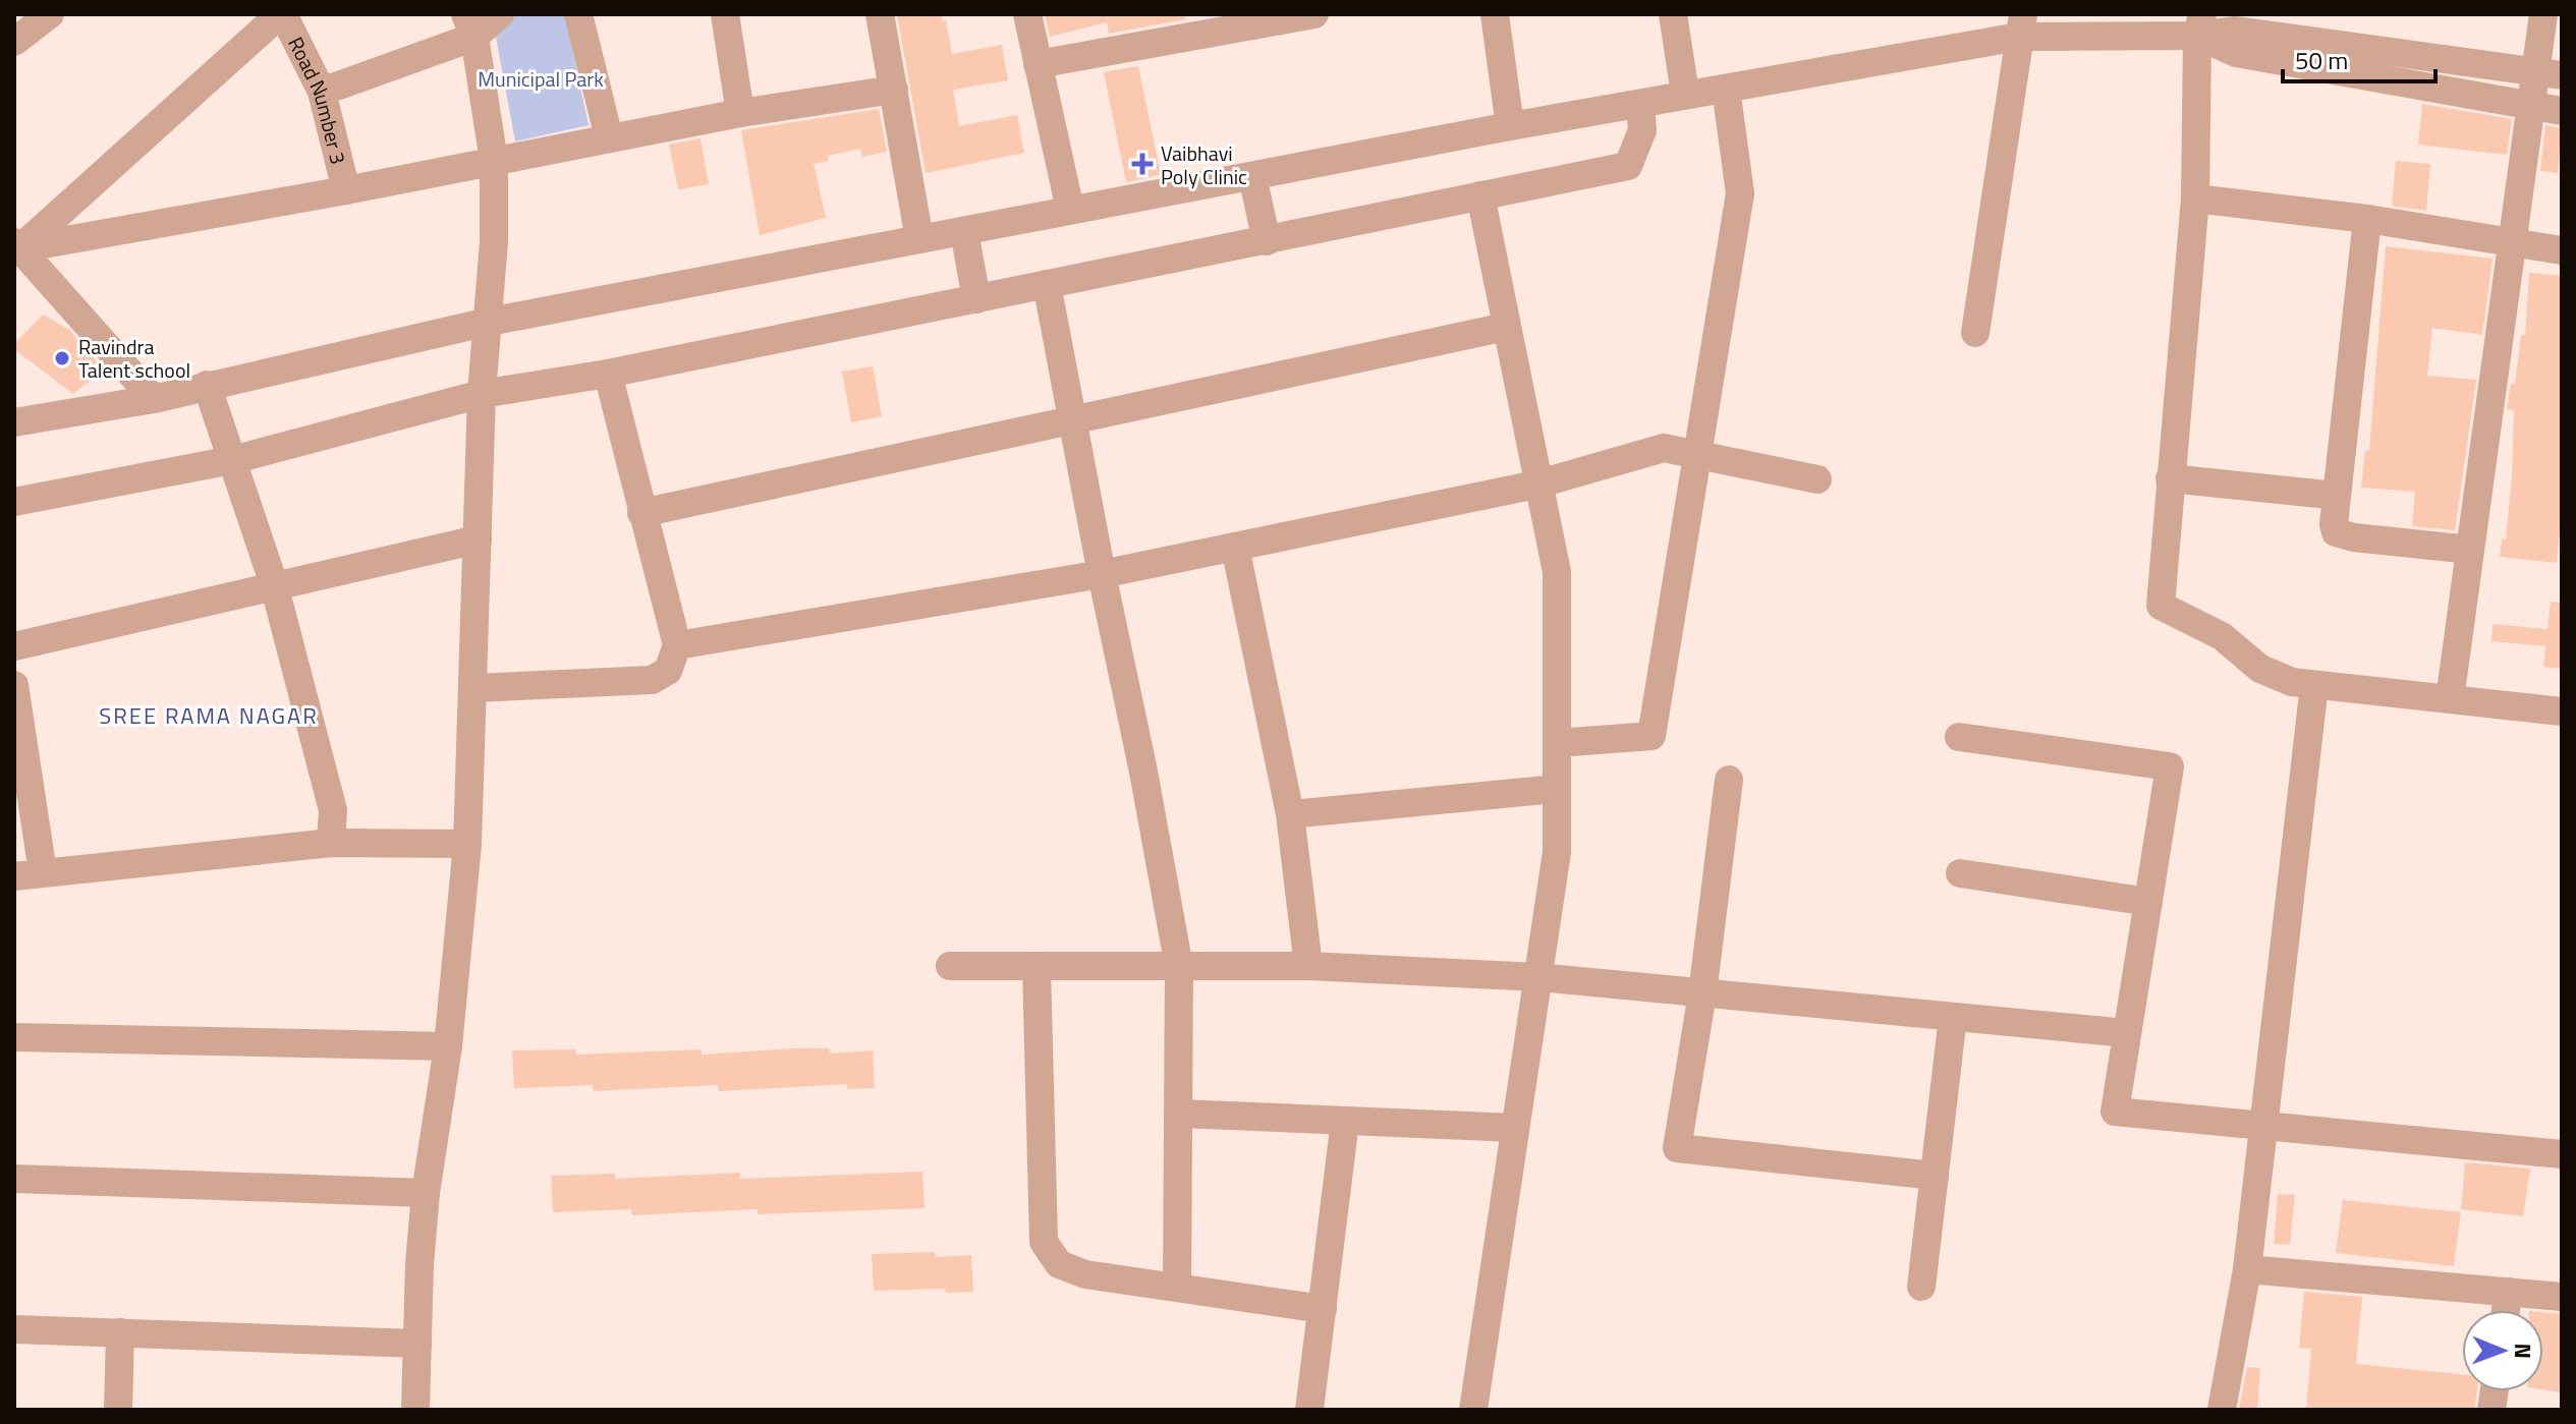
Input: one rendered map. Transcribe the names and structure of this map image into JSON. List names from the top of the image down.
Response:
{
  "streets": {
    "street": ["Road Number 3"]
  },
  "districts": ["SREE RAMA NAGAR"],
  "parks": ["Municipal Park"],
  "places": {
    "health": ["Vaibhavi Poly Clinic"],
    "other": ["Ravindra Talent school"]
  },
  "scale_bar": "50 m",
  "north": "right"
}
